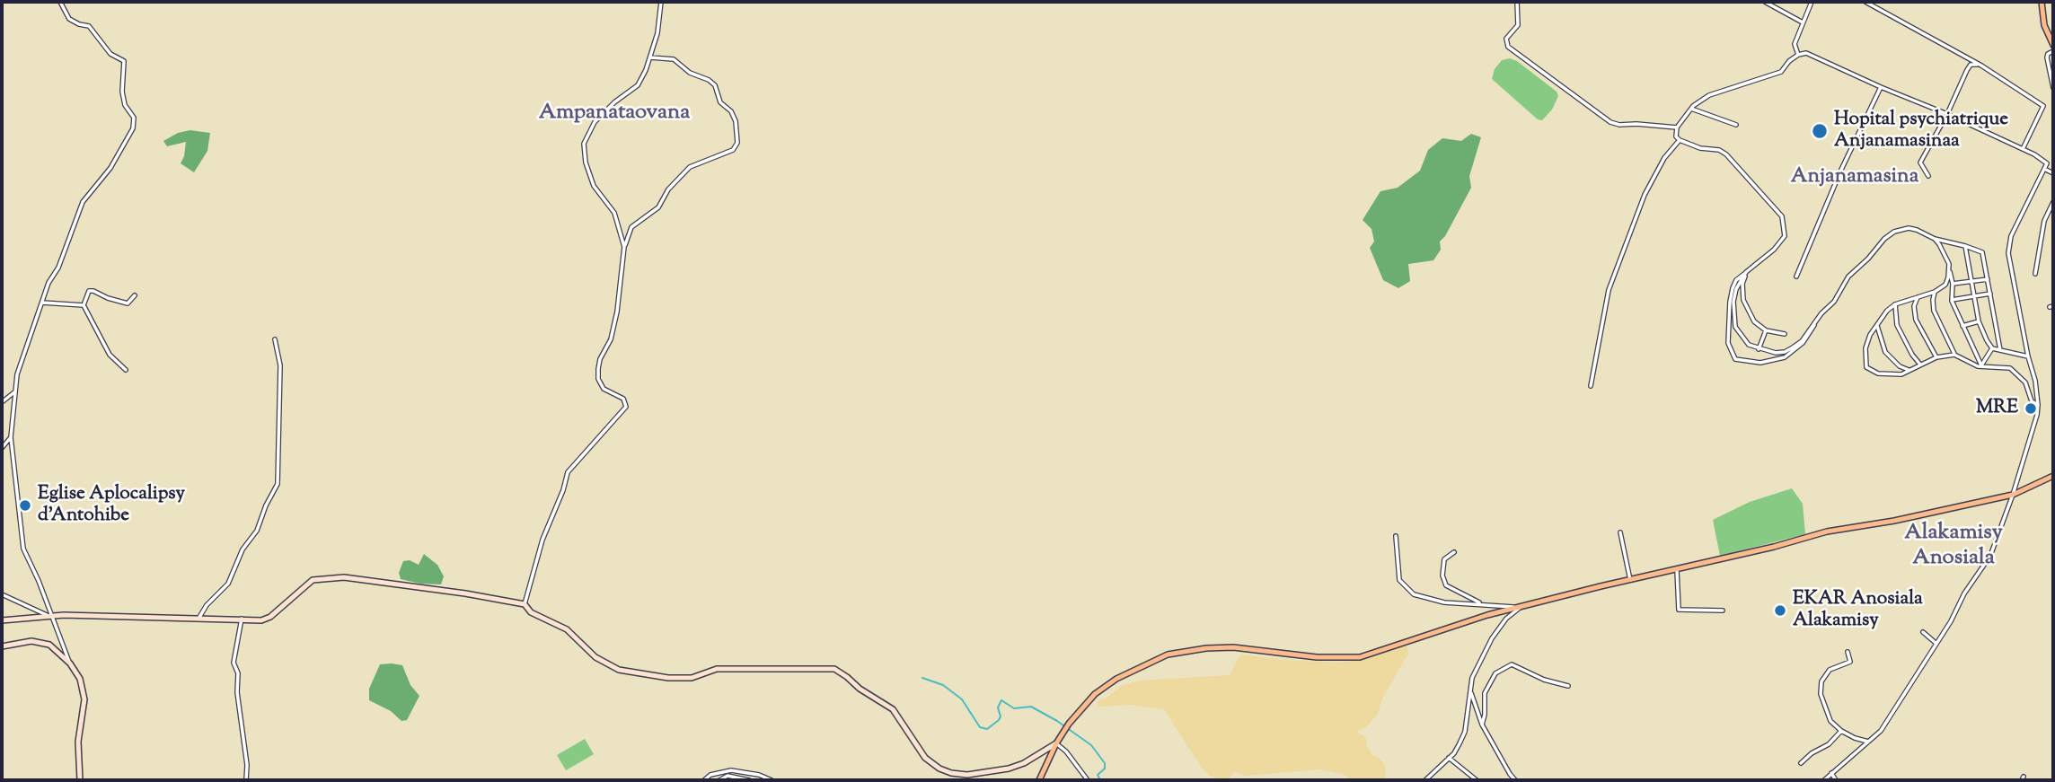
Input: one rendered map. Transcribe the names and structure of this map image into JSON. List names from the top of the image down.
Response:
{
  "districts": ["Ampanataovana", "Anjanamasina", "Alakamisy Anosiala"],
  "places": [
    "Hopital psychiatrique Anjanamasinaa",
    "MRE",
    "Eglise Aplocalipsy d'Antohibe",
    "EKAR Anosiala Alakamisy"
  ]
}
